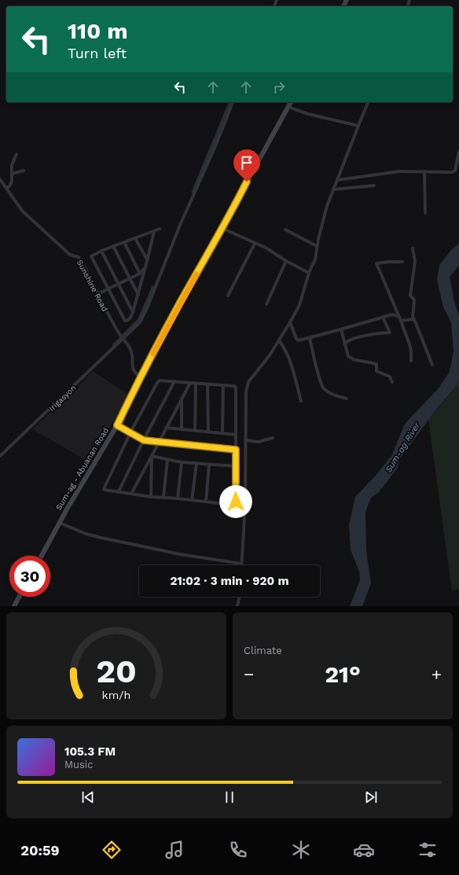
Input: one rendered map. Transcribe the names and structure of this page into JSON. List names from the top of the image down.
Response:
{
  "streets": {
    "main road": ["Sum-ag - Abuanan Road"],
    "street": ["Sunshine Road", "Irigasyon"]
  },
  "crossings": [
    ["Sunshine Road", "Irigasyon"],
    ["Sunshine Road", "Sum-ag - Abuanan Road"]
  ],
  "water": ["Sum-ag River"],
  "page": {
    "turn": ["110 m", "Turn left"],
    "limit": "30",
    "trip": "21:02 · 3 min · 920 m",
    "tile": "Climate",
    "heat": ["−", "21°", "+"],
    "song": ["105.3 FM", "Music"],
    "tabs": "20:59",
    "gauge": ["20", "km/h"]
  }
}
